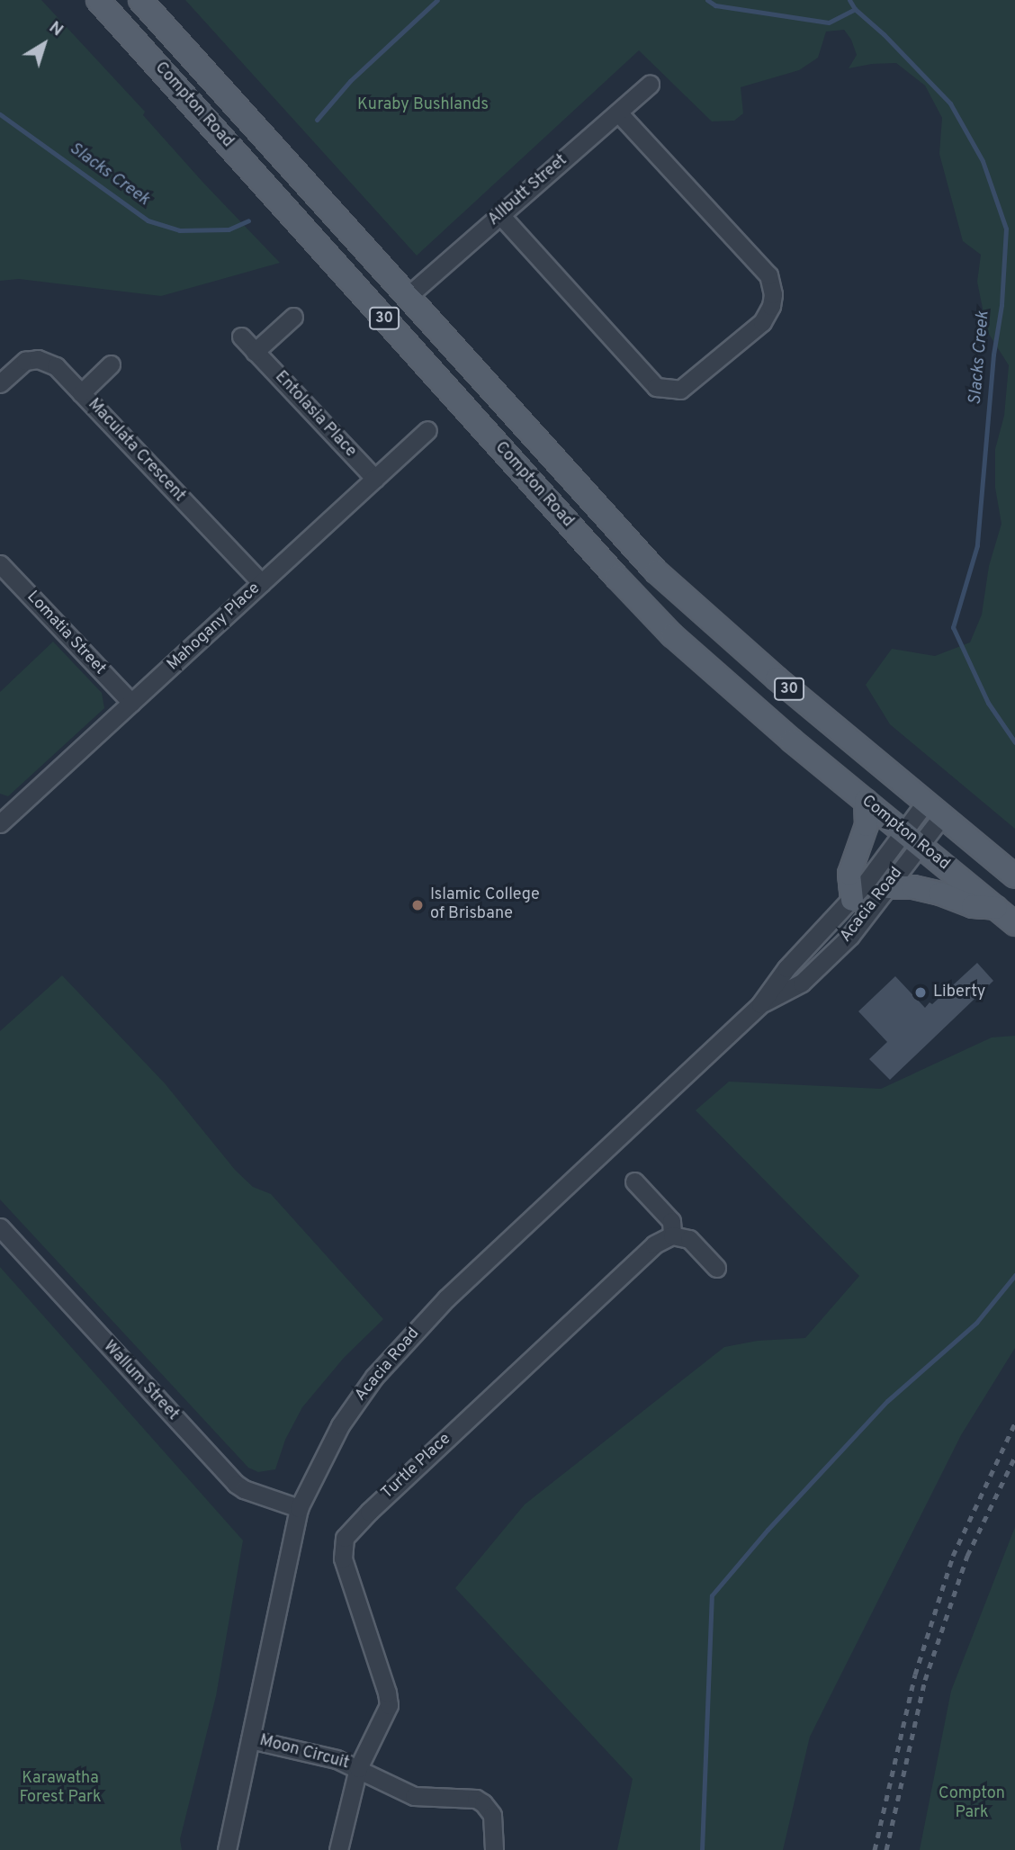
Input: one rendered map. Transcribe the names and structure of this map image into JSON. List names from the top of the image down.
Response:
{
  "streets": {
    "main road": ["Compton Road", "30"],
    "street": [
      "Allbutt Street",
      "Entolasia Place",
      "Maculata Crescent",
      "Mahogany Place",
      "Lomatia Street",
      "Acacia Road",
      "Wallum Street",
      "Turtle Place",
      "Moon Circuit"
    ]
  },
  "crossings": [
    ["Compton Road", "Allbutt Street"],
    ["Compton Road", "Acacia Road"],
    ["Entolasia Place", "Mahogany Place"],
    ["Maculata Crescent", "Mahogany Place"],
    ["Mahogany Place", "Lomatia Street"],
    ["Acacia Road", "Wallum Street"],
    ["Acacia Road", "Moon Circuit"],
    ["Turtle Place", "Moon Circuit"]
  ],
  "water": ["Slacks Creek"],
  "parks": ["Kuraby Bushlands", "Karawatha Forest Park", "Compton Park"],
  "places": ["Islamic College of Brisbane", "Liberty"],
  "north": "top right"
}
